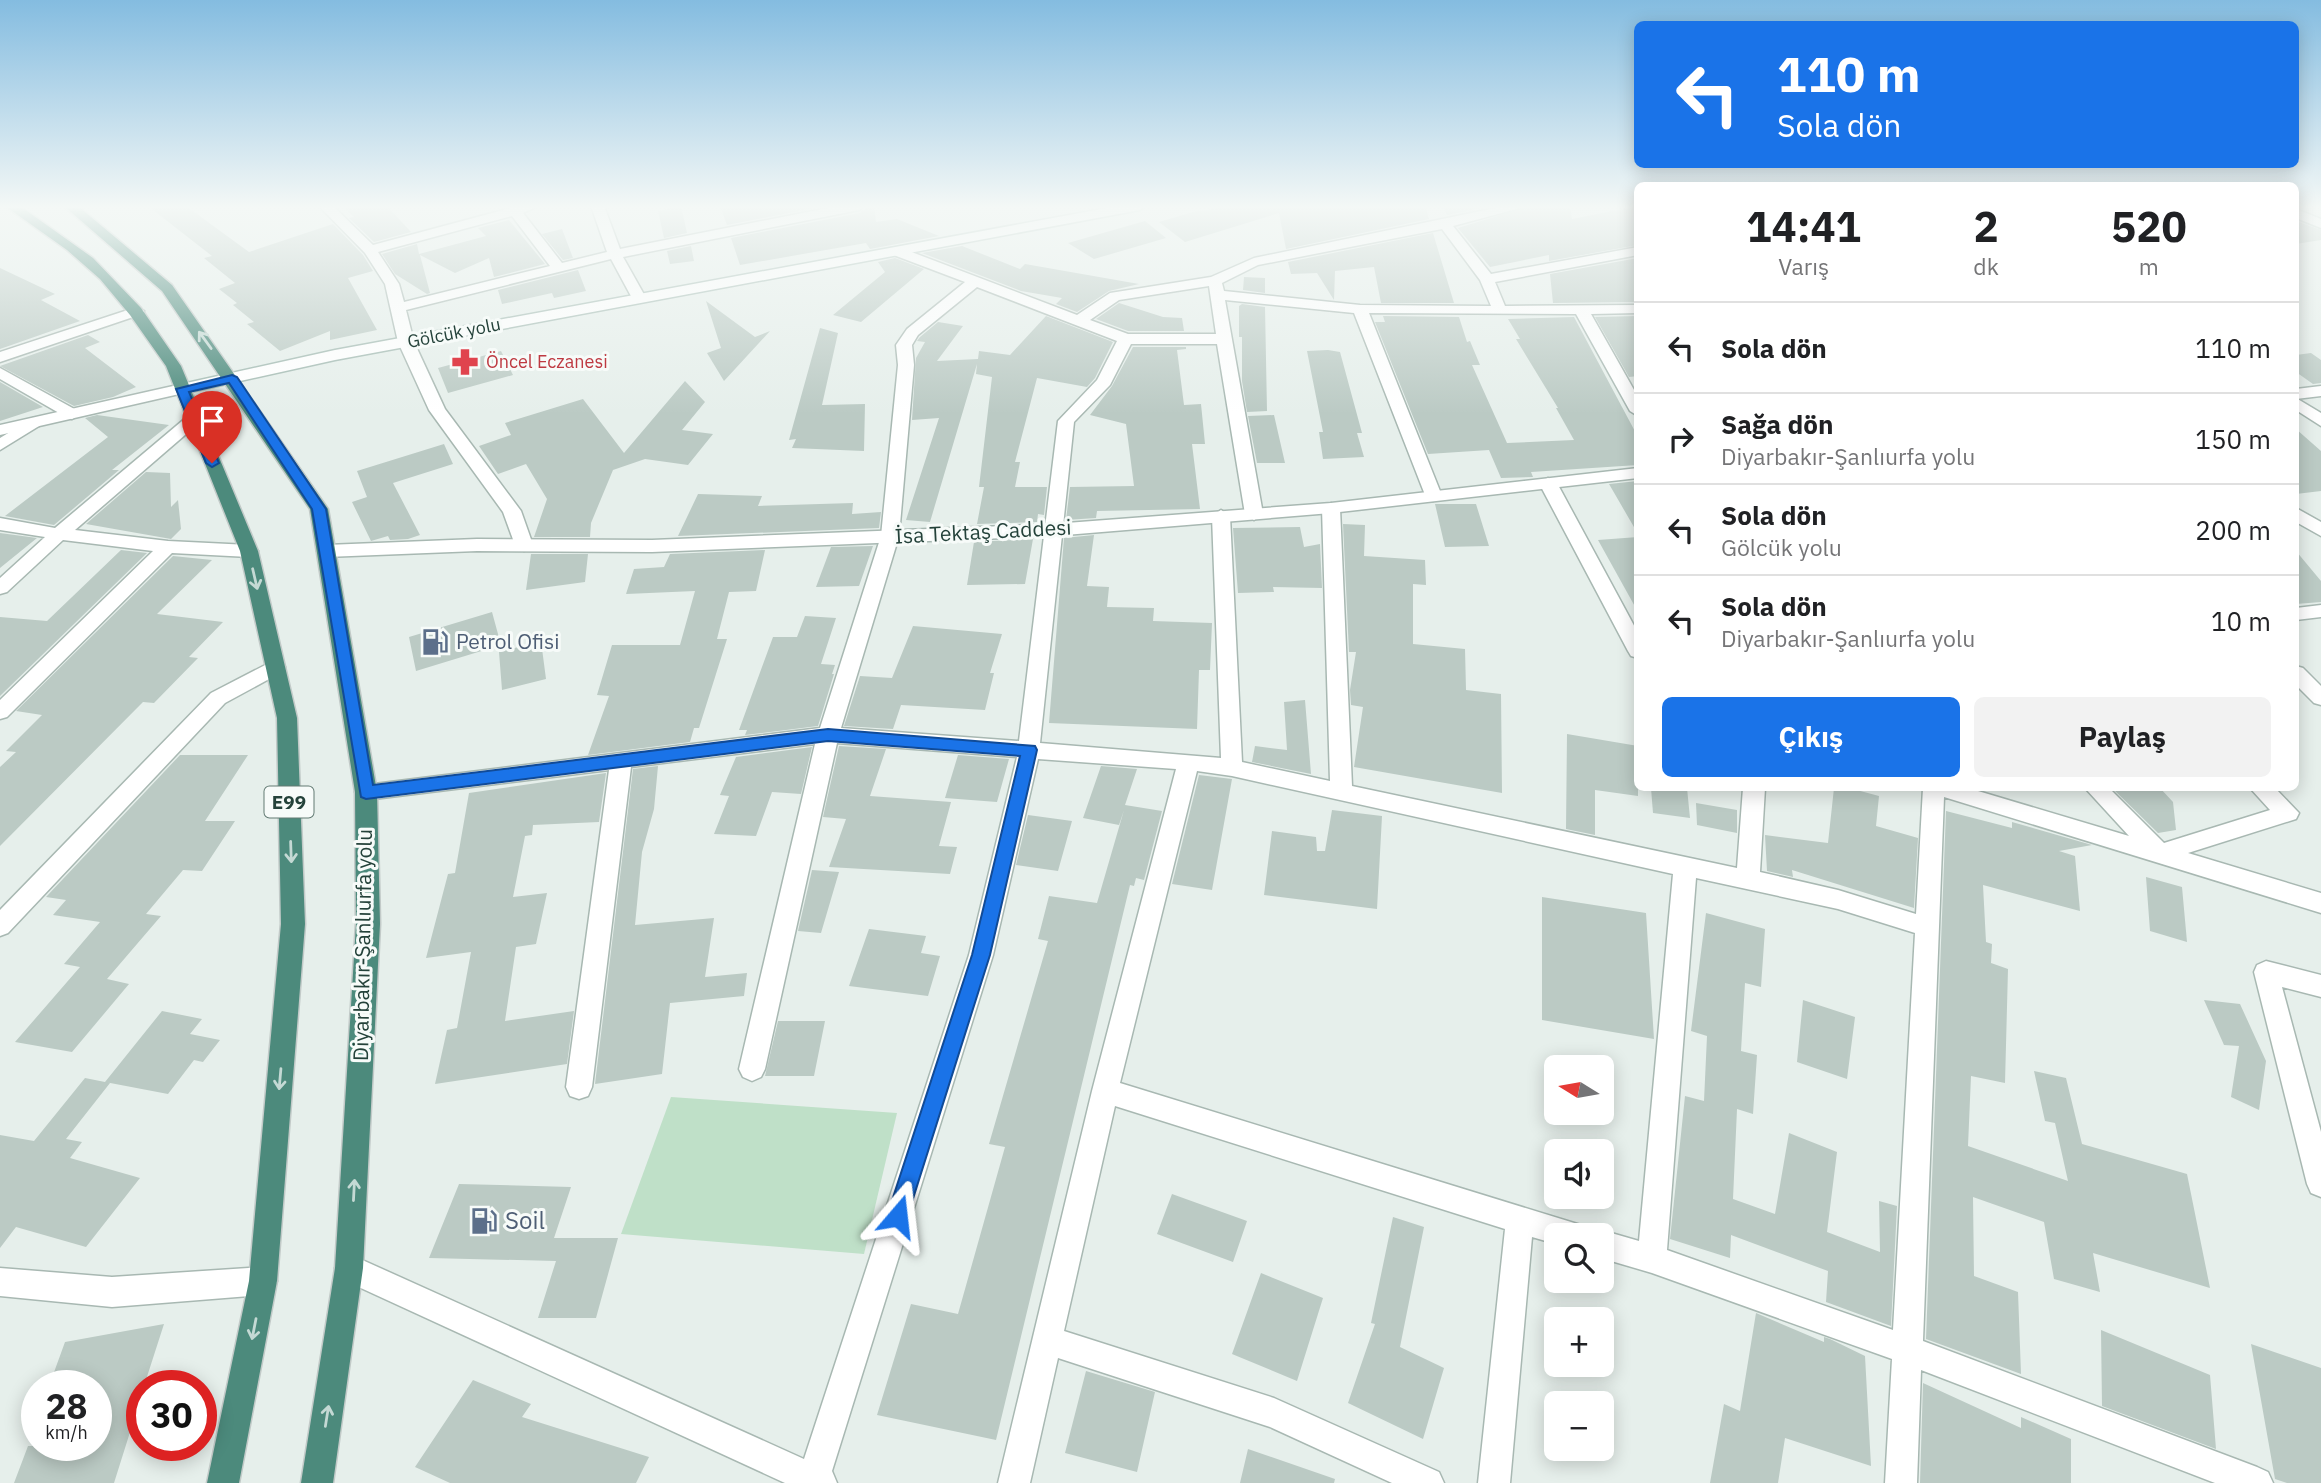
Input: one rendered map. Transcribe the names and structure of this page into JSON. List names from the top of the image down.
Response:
{
  "streets": {
    "highway": ["E99", "Diyarbakır-Şanlıurfa yolu"],
    "street": ["Gölcük yolu", "İsa Tektaş Caddesi"]
  },
  "crossings": [
    ["Gölcük yolu", "E99"],
    ["Gölcük yolu", "Diyarbakır-Şanlıurfa yolu"],
    ["İsa Tektaş Caddesi", "Diyarbakır-Şanlıurfa yolu"]
  ],
  "places": {
    "pharmacy": ["Öncel Eczanesi"],
    "fuel station": ["Petrol Ofisi", "Soil"]
  },
  "north": "left",
  "page": {
    "turn": ["110 m", "Sola dön"],
    "eta": [
      "14:41",
      "Varış",
      "2",
      "dk",
      "520",
      "m"
    ],
    "list": [
      {
        "name": "Sola dön",
        "value": "110 m"
      },
      {
        "name": "Sağa dön",
        "note": "Diyarbakır-Şanlıurfa yolu",
        "value": "150 m"
      },
      {
        "name": "Sola dön",
        "note": "Gölcük yolu",
        "value": "200 m"
      },
      {
        "name": "Sola dön",
        "note": "Diyarbakır-Şanlıurfa yolu",
        "value": "10 m"
      }
    ],
    "buttons": ["Çıkış", "Paylaş"],
    "map_buttons": ["+", "−"],
    "speed": "28 km/h",
    "limit": "30"
  }
}
